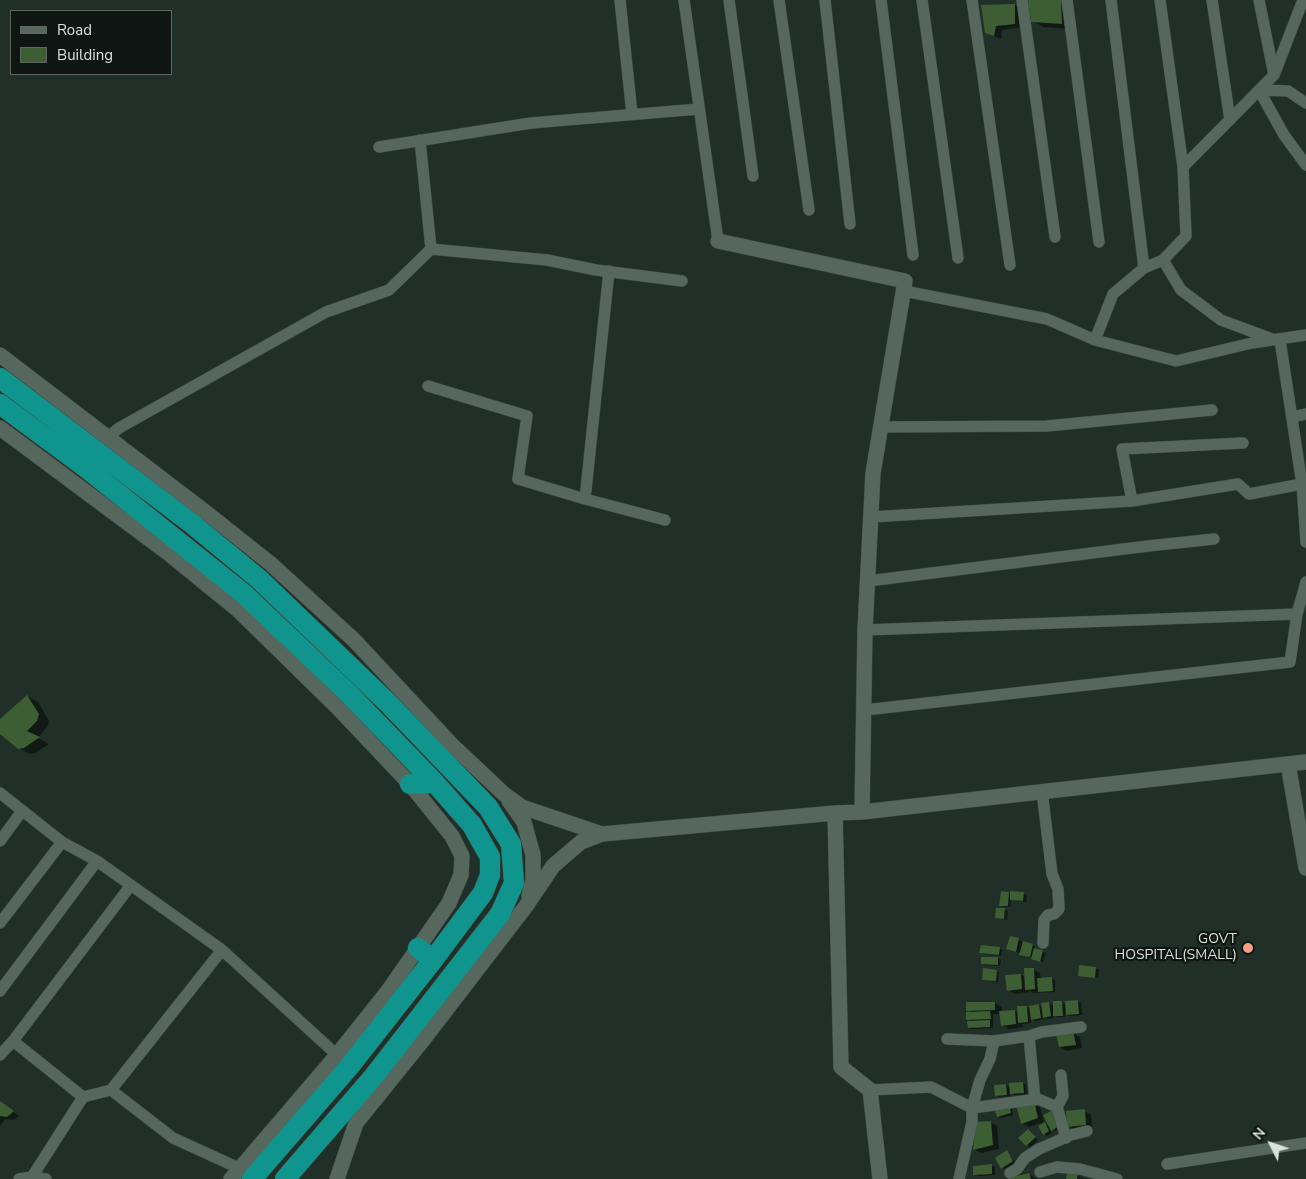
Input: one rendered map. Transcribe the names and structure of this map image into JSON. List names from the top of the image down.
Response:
{
  "places": ["GOVT HOSPITAL(SMALL)"],
  "legend": ["Road", "Building"],
  "north": "top left"
}
